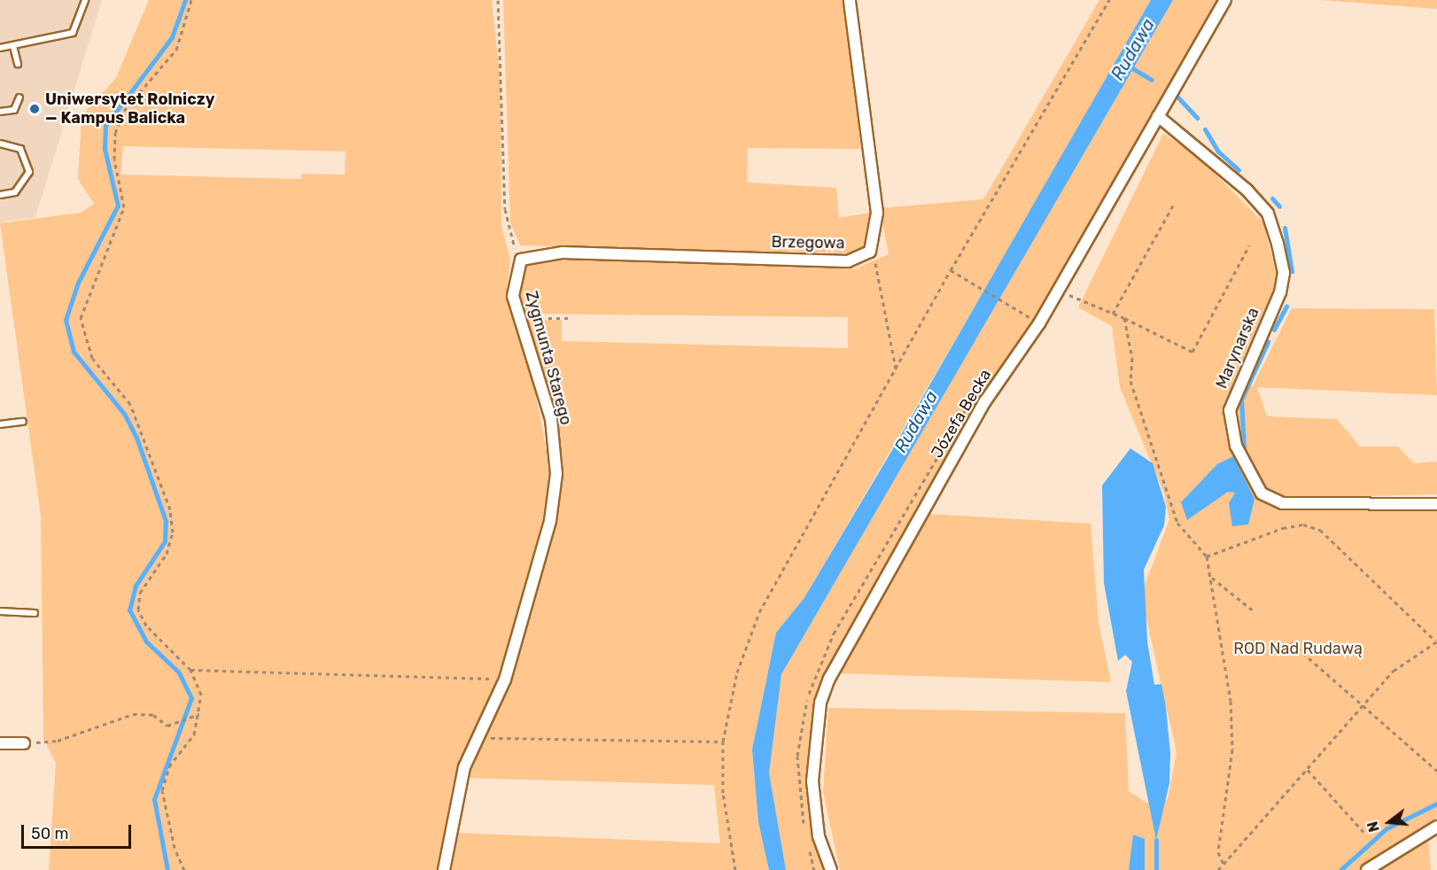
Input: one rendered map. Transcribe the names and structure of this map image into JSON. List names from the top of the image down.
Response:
{
  "streets": {
    "street": [
      "Brzegowa",
      "Marynarska",
      "Zygmunta Starego",
      "Józefa Becka"
    ]
  },
  "crossings": [
    ["Brzegowa", "Zygmunta Starego"],
    ["Marynarska", "Józefa Becka"]
  ],
  "water": ["Rudawa"],
  "parks": ["ROD Nad Rudawą"],
  "places": ["Uniwersytet Rolniczy — Kampus Balicka"],
  "scale_bar": "50 m",
  "north": "left"
}
